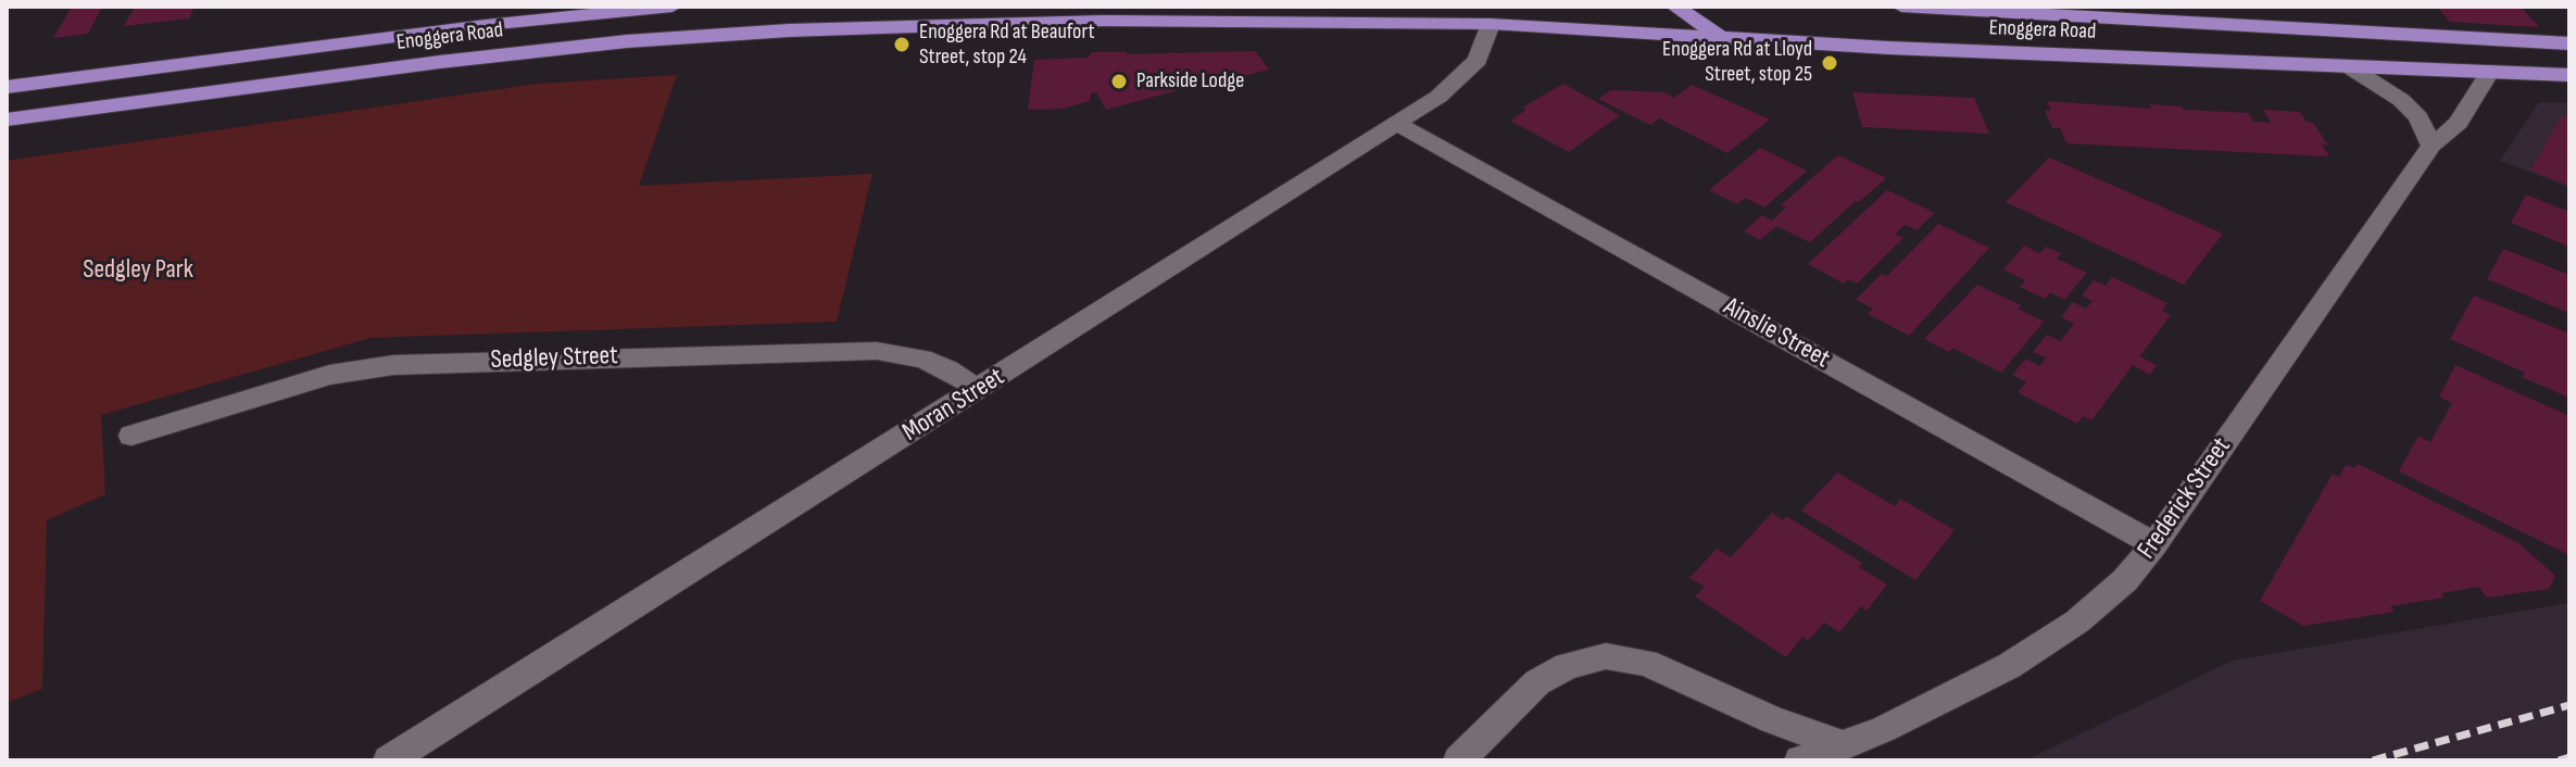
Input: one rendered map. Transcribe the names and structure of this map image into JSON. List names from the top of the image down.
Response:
{
  "streets": {
    "main road": ["Enoggera Road"],
    "street": [
      "Ainslie Street",
      "Sedgley Street",
      "Moran Street",
      "Frederick Street"
    ]
  },
  "crossings": [
    ["Enoggera Road", "Moran Street"],
    ["Enoggera Road", "Frederick Street"],
    ["Ainslie Street", "Moran Street"],
    ["Ainslie Street", "Frederick Street"],
    ["Sedgley Street", "Moran Street"]
  ],
  "parks": ["Sedgley Park"],
  "places": ["Enoggera Rd at Beaufort Street, stop 24", "Enoggera Rd at Lloyd Street, stop 25", "Parkside Lodge"]
}
